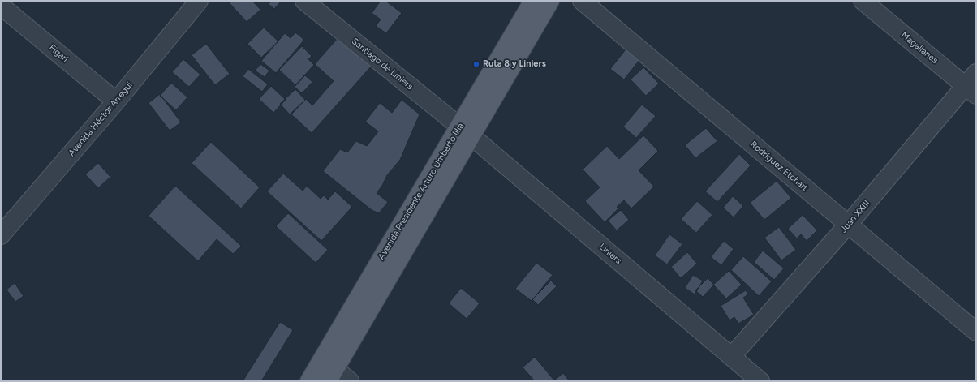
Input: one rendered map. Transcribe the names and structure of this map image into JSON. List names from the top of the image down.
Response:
{
  "streets": {
    "main road": ["Avenida Presidente Arturo Umberto Illia"],
    "street": [
      "Magallanes",
      "Figari",
      "Santiago de Liniers",
      "Avenida Héctor Arregui",
      "Rodríguez Etchart",
      "Juan XXIII",
      "Liniers"
    ]
  },
  "crossings": [
    ["Magallanes", "Juan XXIII"],
    ["Figari", "Avenida Héctor Arregui"],
    ["Santiago de Liniers", "Avenida Presidente Arturo Umberto Illia"],
    ["Santiago de Liniers", "Liniers"],
    ["Rodríguez Etchart", "Juan XXIII"],
    ["Avenida Presidente Arturo Umberto Illia", "Liniers"],
    ["Juan XXIII", "Liniers"]
  ],
  "places": ["Ruta 8 y Liniers"]
}
